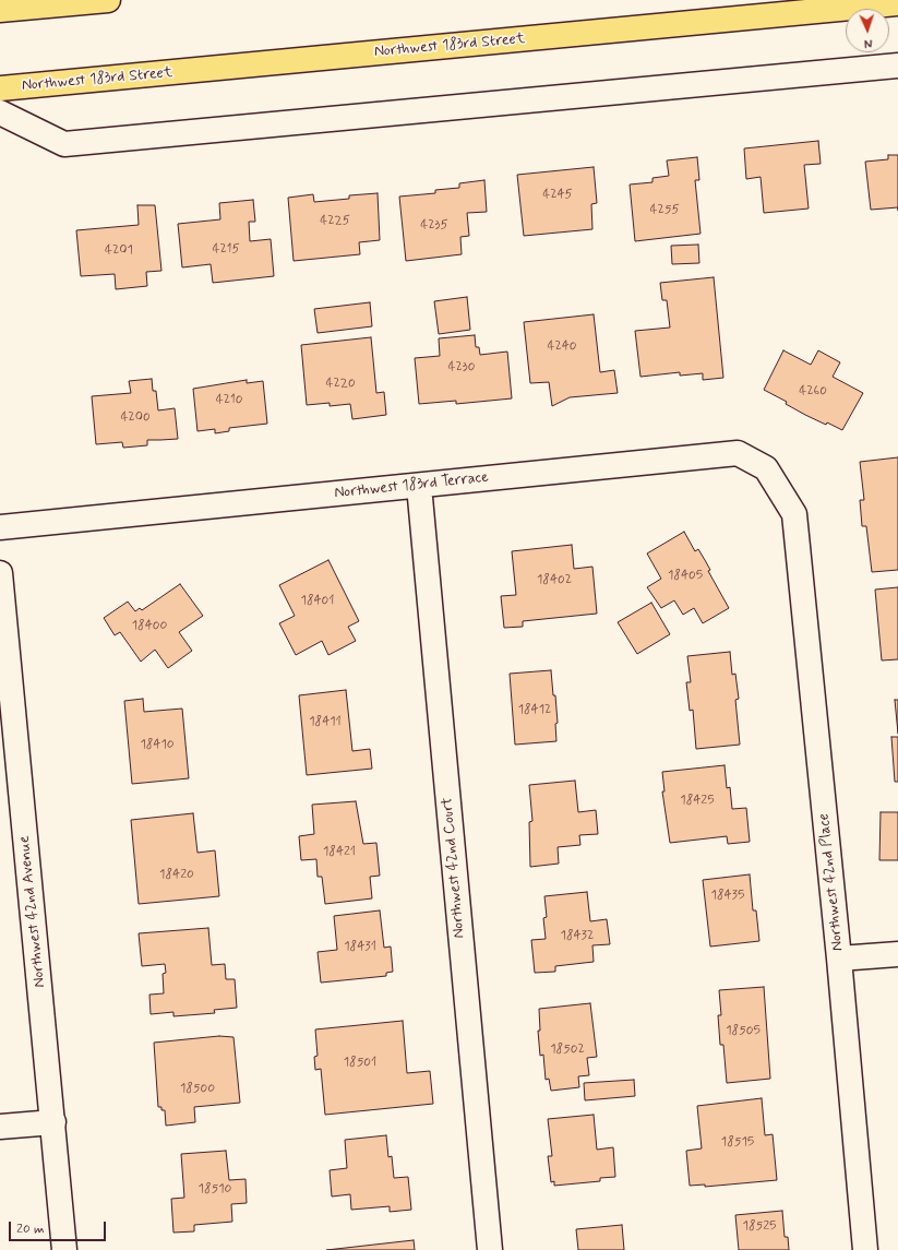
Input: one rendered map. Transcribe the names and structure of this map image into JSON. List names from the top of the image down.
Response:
{
  "streets": {
    "main road": ["Northwest 183rd Street"],
    "street": [
      "Northwest 183rd Terrace",
      "Northwest 42nd Court",
      "Northwest 42nd Place",
      "Northwest 42nd Avenue"
    ]
  },
  "crossings": [
    ["Northwest 183rd Terrace", "Northwest 42nd Court"],
    ["Northwest 183rd Terrace", "Northwest 42nd Place"]
  ],
  "house_numbers": [
    "4245",
    "4255",
    "4225",
    "4235",
    "4215",
    "4201",
    "4240",
    "4230",
    "4220",
    "4260",
    "4210",
    "4200",
    "18405",
    "18402",
    "18401",
    "18400",
    "18412",
    "18411",
    "18410",
    "18425",
    "18421",
    "18420",
    "18435",
    "18432",
    "18431",
    "18505",
    "18502",
    "18501",
    "18500",
    "18515",
    "18510",
    "18525"
  ],
  "scale_bar": "20 m",
  "north": "bottom"
}
